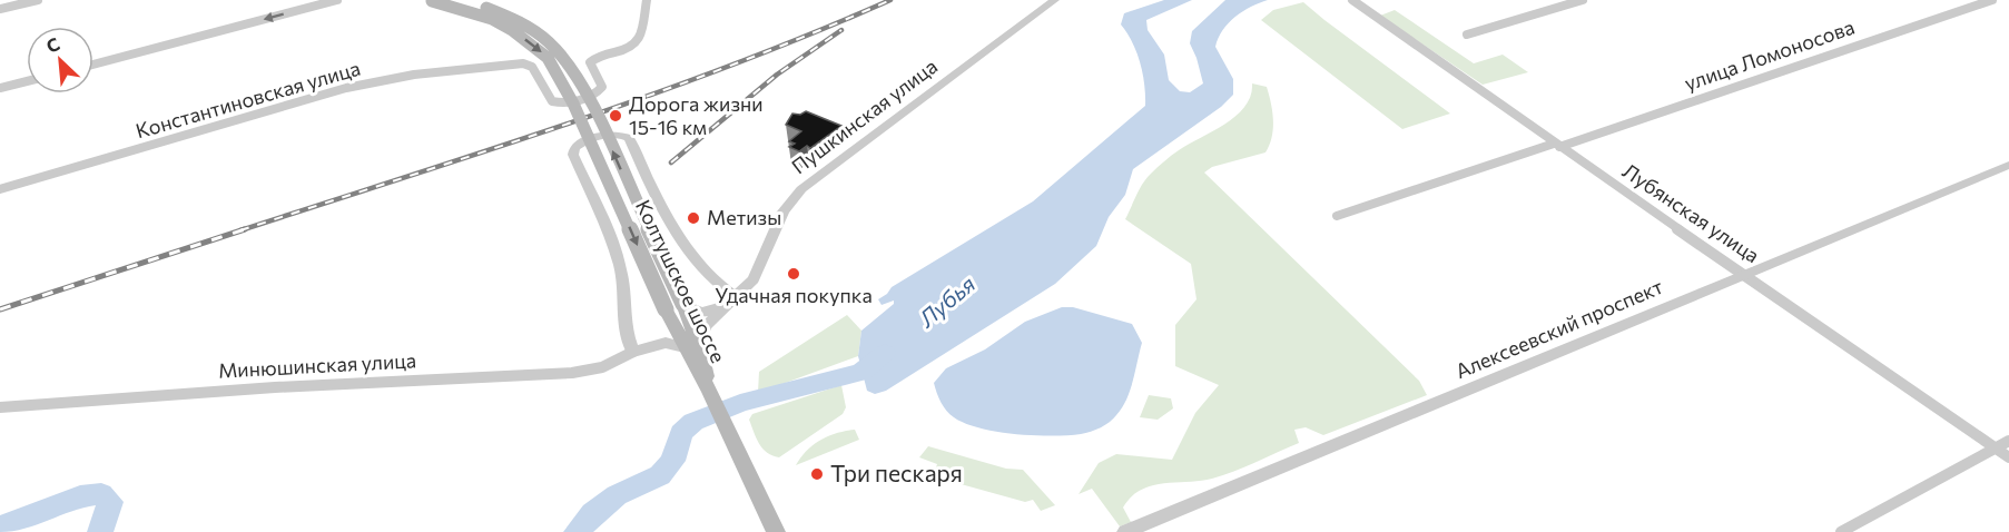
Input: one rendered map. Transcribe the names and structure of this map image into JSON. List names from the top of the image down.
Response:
{
  "streets": {
    "main road": ["Колтушское шоссе"],
    "street": [
      "улица Ломоносова",
      "Константиновская улица",
      "Пушкинская улица",
      "Лубянская улица",
      "Алексеевский проспект",
      "Минюшинская улица"
    ]
  },
  "crossings": [
    ["улица Ломоносова", "Лубянская улица"],
    ["Пушкинская улица", "Колтушское шоссе"],
    ["Пушкинская улица", "Минюшинская улица"],
    ["Лубянская улица", "Алексеевский проспект"],
    ["Колтушское шоссе", "Минюшинская улица"]
  ],
  "water": ["Лубья"],
  "places": [
    "Дорога жизни 15-16 км",
    "Метизы",
    "Удачная покупка",
    "Три пескаря"
  ],
  "north": "top left"
}
